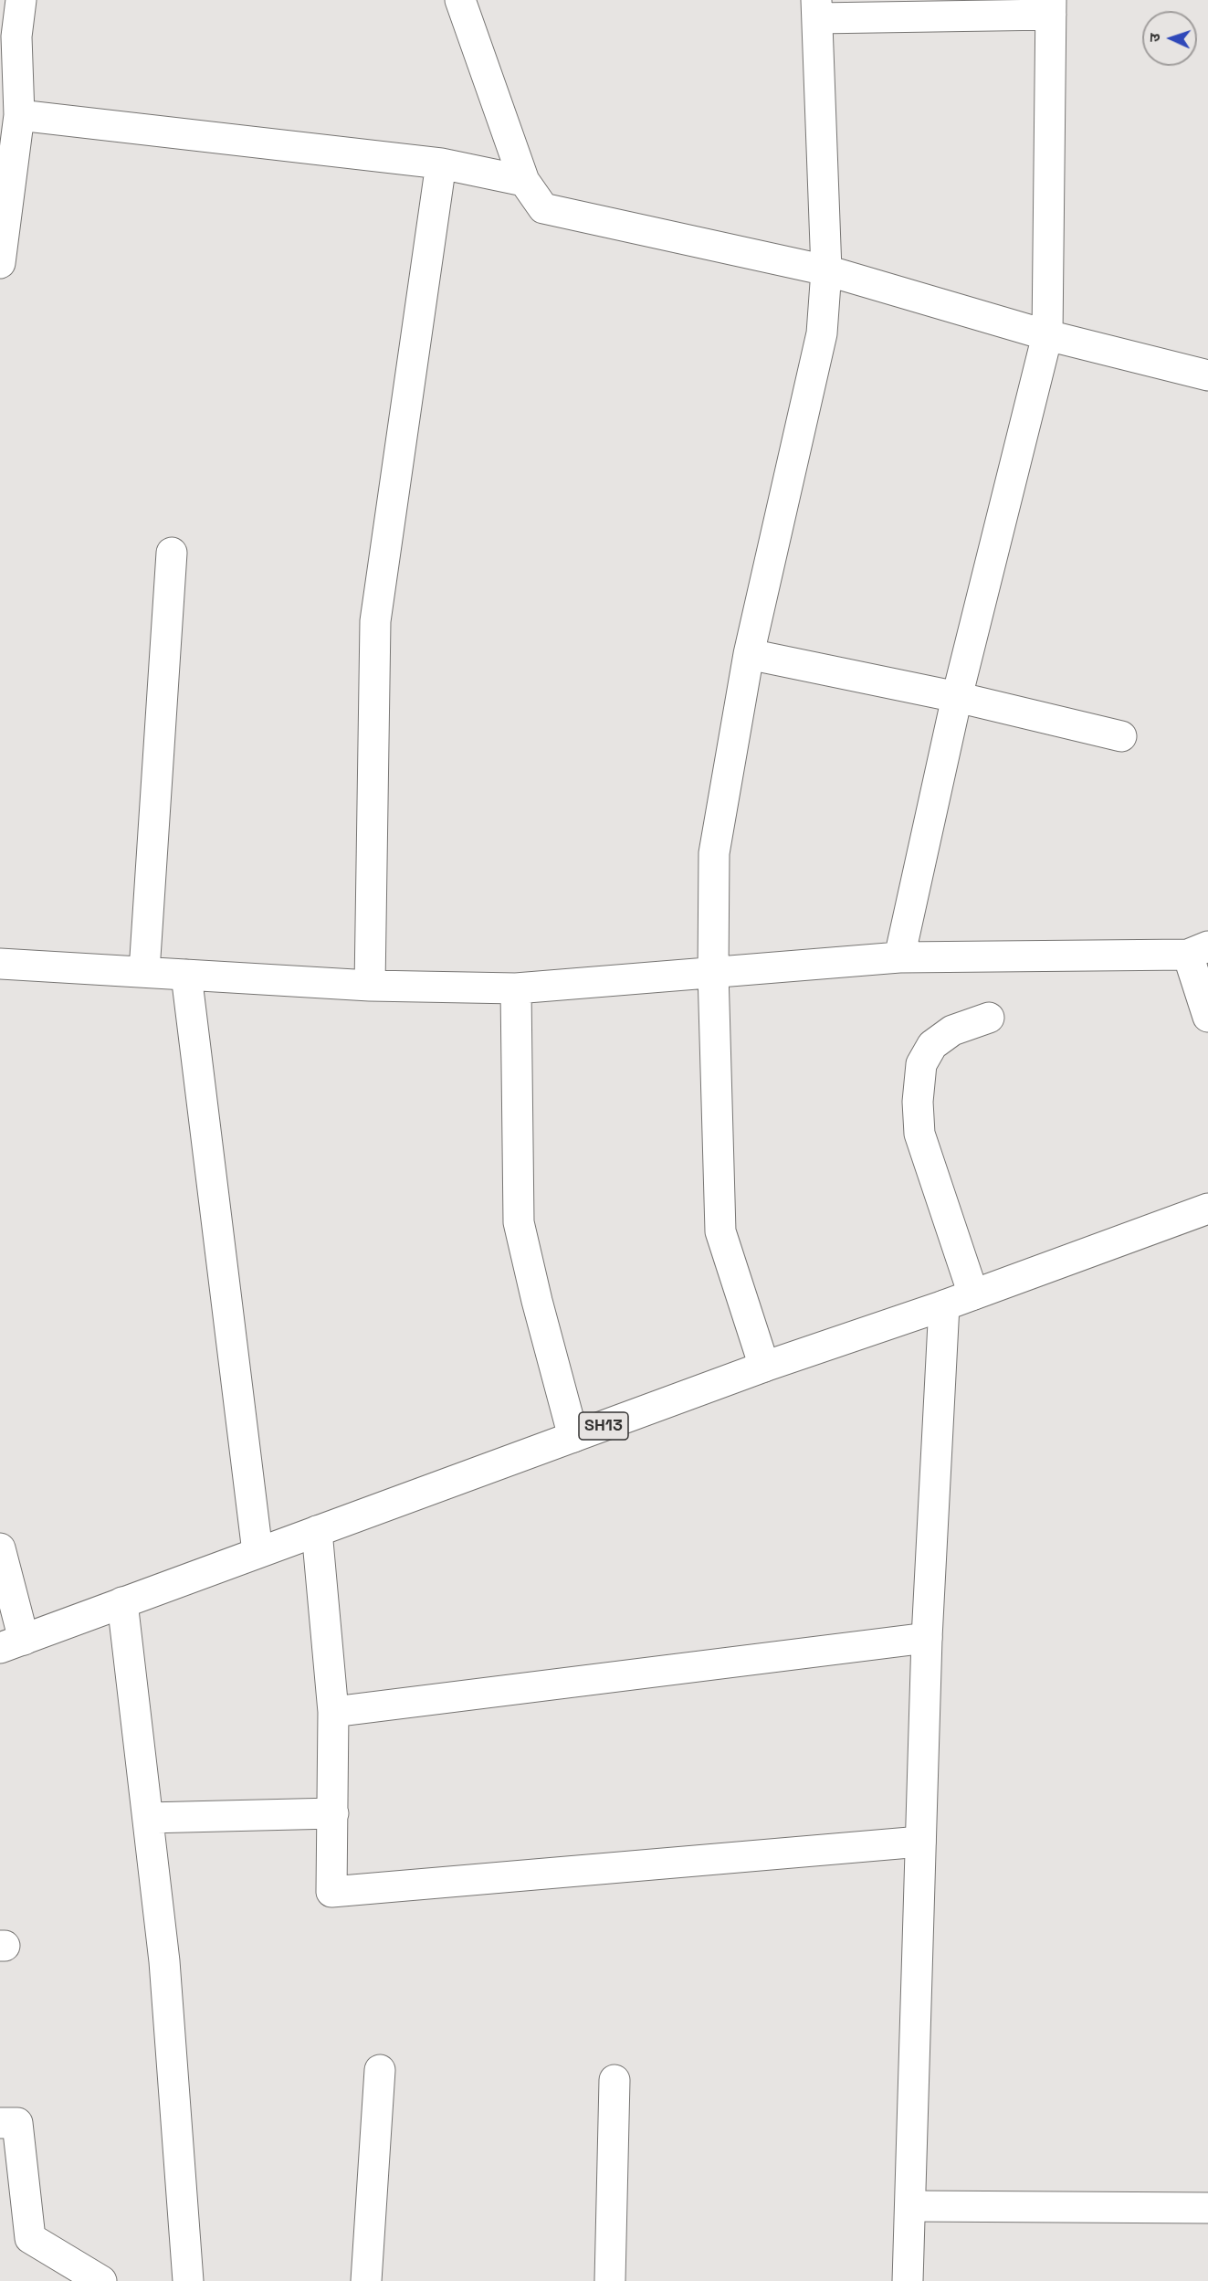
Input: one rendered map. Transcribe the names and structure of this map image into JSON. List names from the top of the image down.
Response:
{
  "streets": {
    "street": ["SH13"]
  },
  "north": "left"
}
